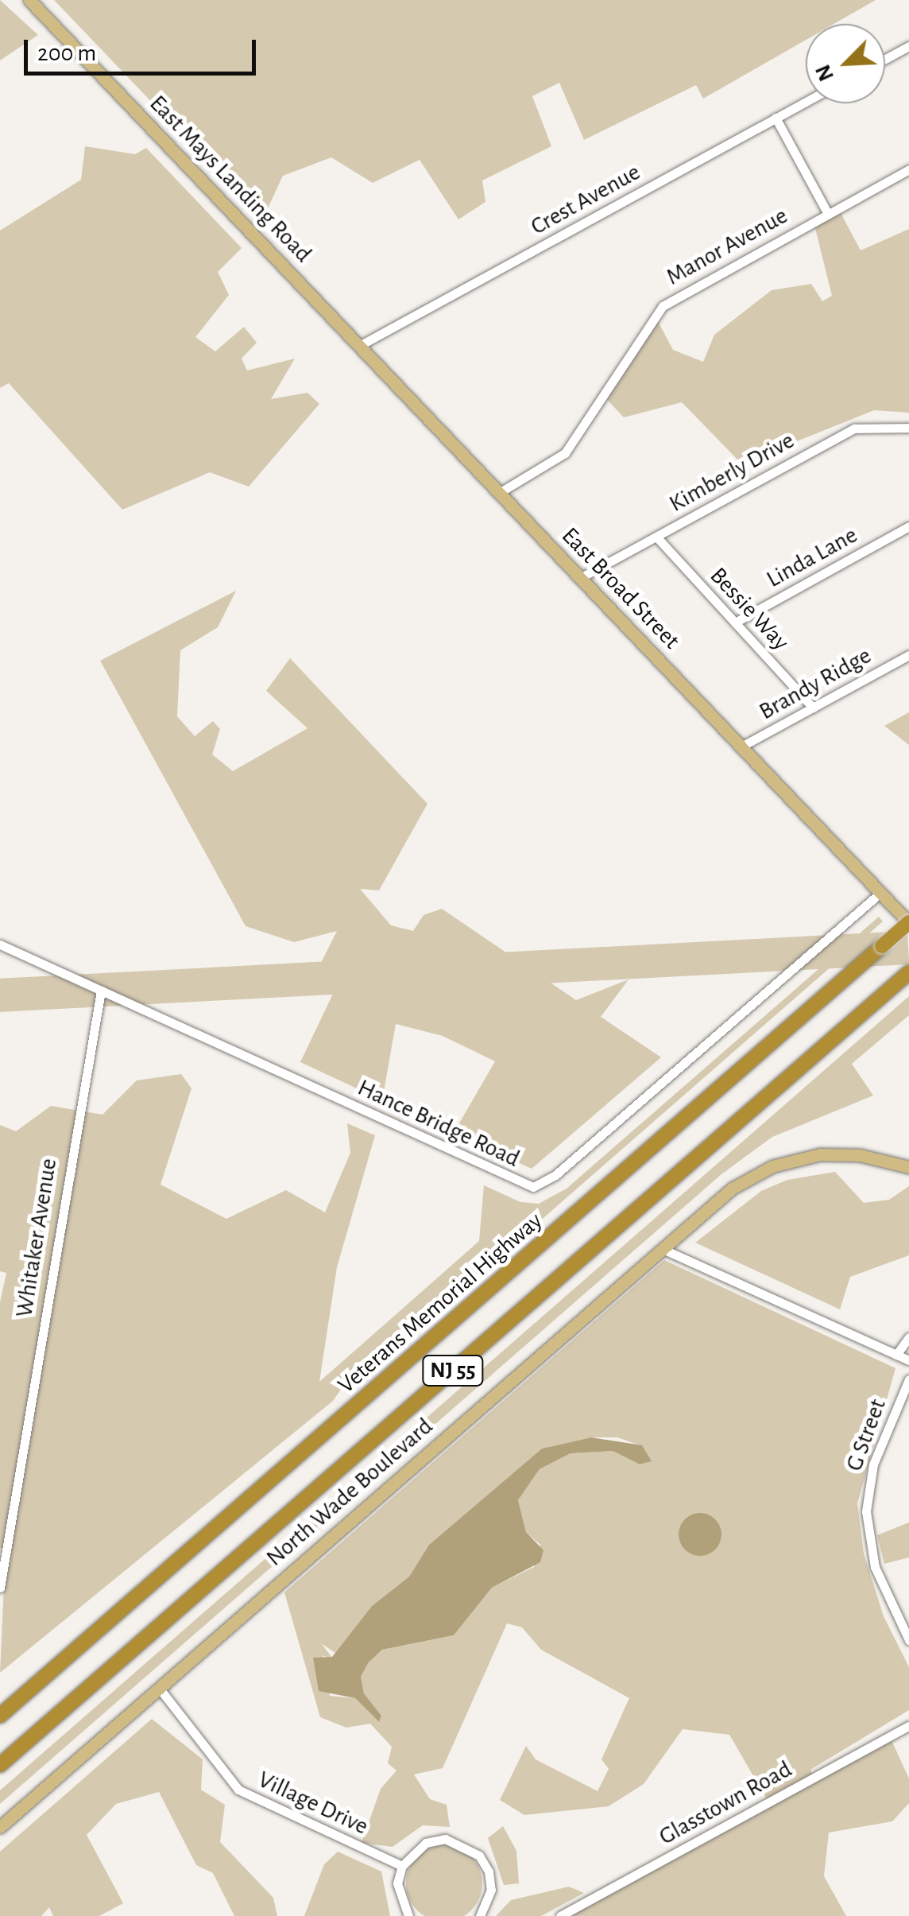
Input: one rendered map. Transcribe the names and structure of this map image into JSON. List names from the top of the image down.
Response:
{
  "streets": {
    "highway": ["Veterans Memorial Highway", "NJ 55"],
    "main road": ["East Mays Landing Road", "East Broad Street", "North Wade Boulevard"],
    "street": [
      "Crest Avenue",
      "Manor Avenue",
      "Kimberly Drive",
      "Linda Lane",
      "Bessie Way",
      "Brandy Ridge",
      "Hance Bridge Road",
      "Whitaker Avenue",
      "G Street",
      "Village Drive",
      "Glasstown Road"
    ]
  },
  "crossings": [
    ["East Mays Landing Road", "East Broad Street"],
    ["Crest Avenue", "East Broad Street"],
    ["Manor Avenue", "East Broad Street"],
    ["Kimberly Drive", "East Broad Street"],
    ["Kimberly Drive", "Bessie Way"],
    ["Linda Lane", "Bessie Way"],
    ["East Broad Street", "Brandy Ridge"],
    ["East Broad Street", "Hance Bridge Road"],
    ["East Broad Street", "Veterans Memorial Highway"],
    ["Bessie Way", "Brandy Ridge"],
    ["Hance Bridge Road", "Whitaker Avenue"],
    ["North Wade Boulevard", "Village Drive"]
  ],
  "scale_bar": "200 m",
  "north": "bottom left"
}
